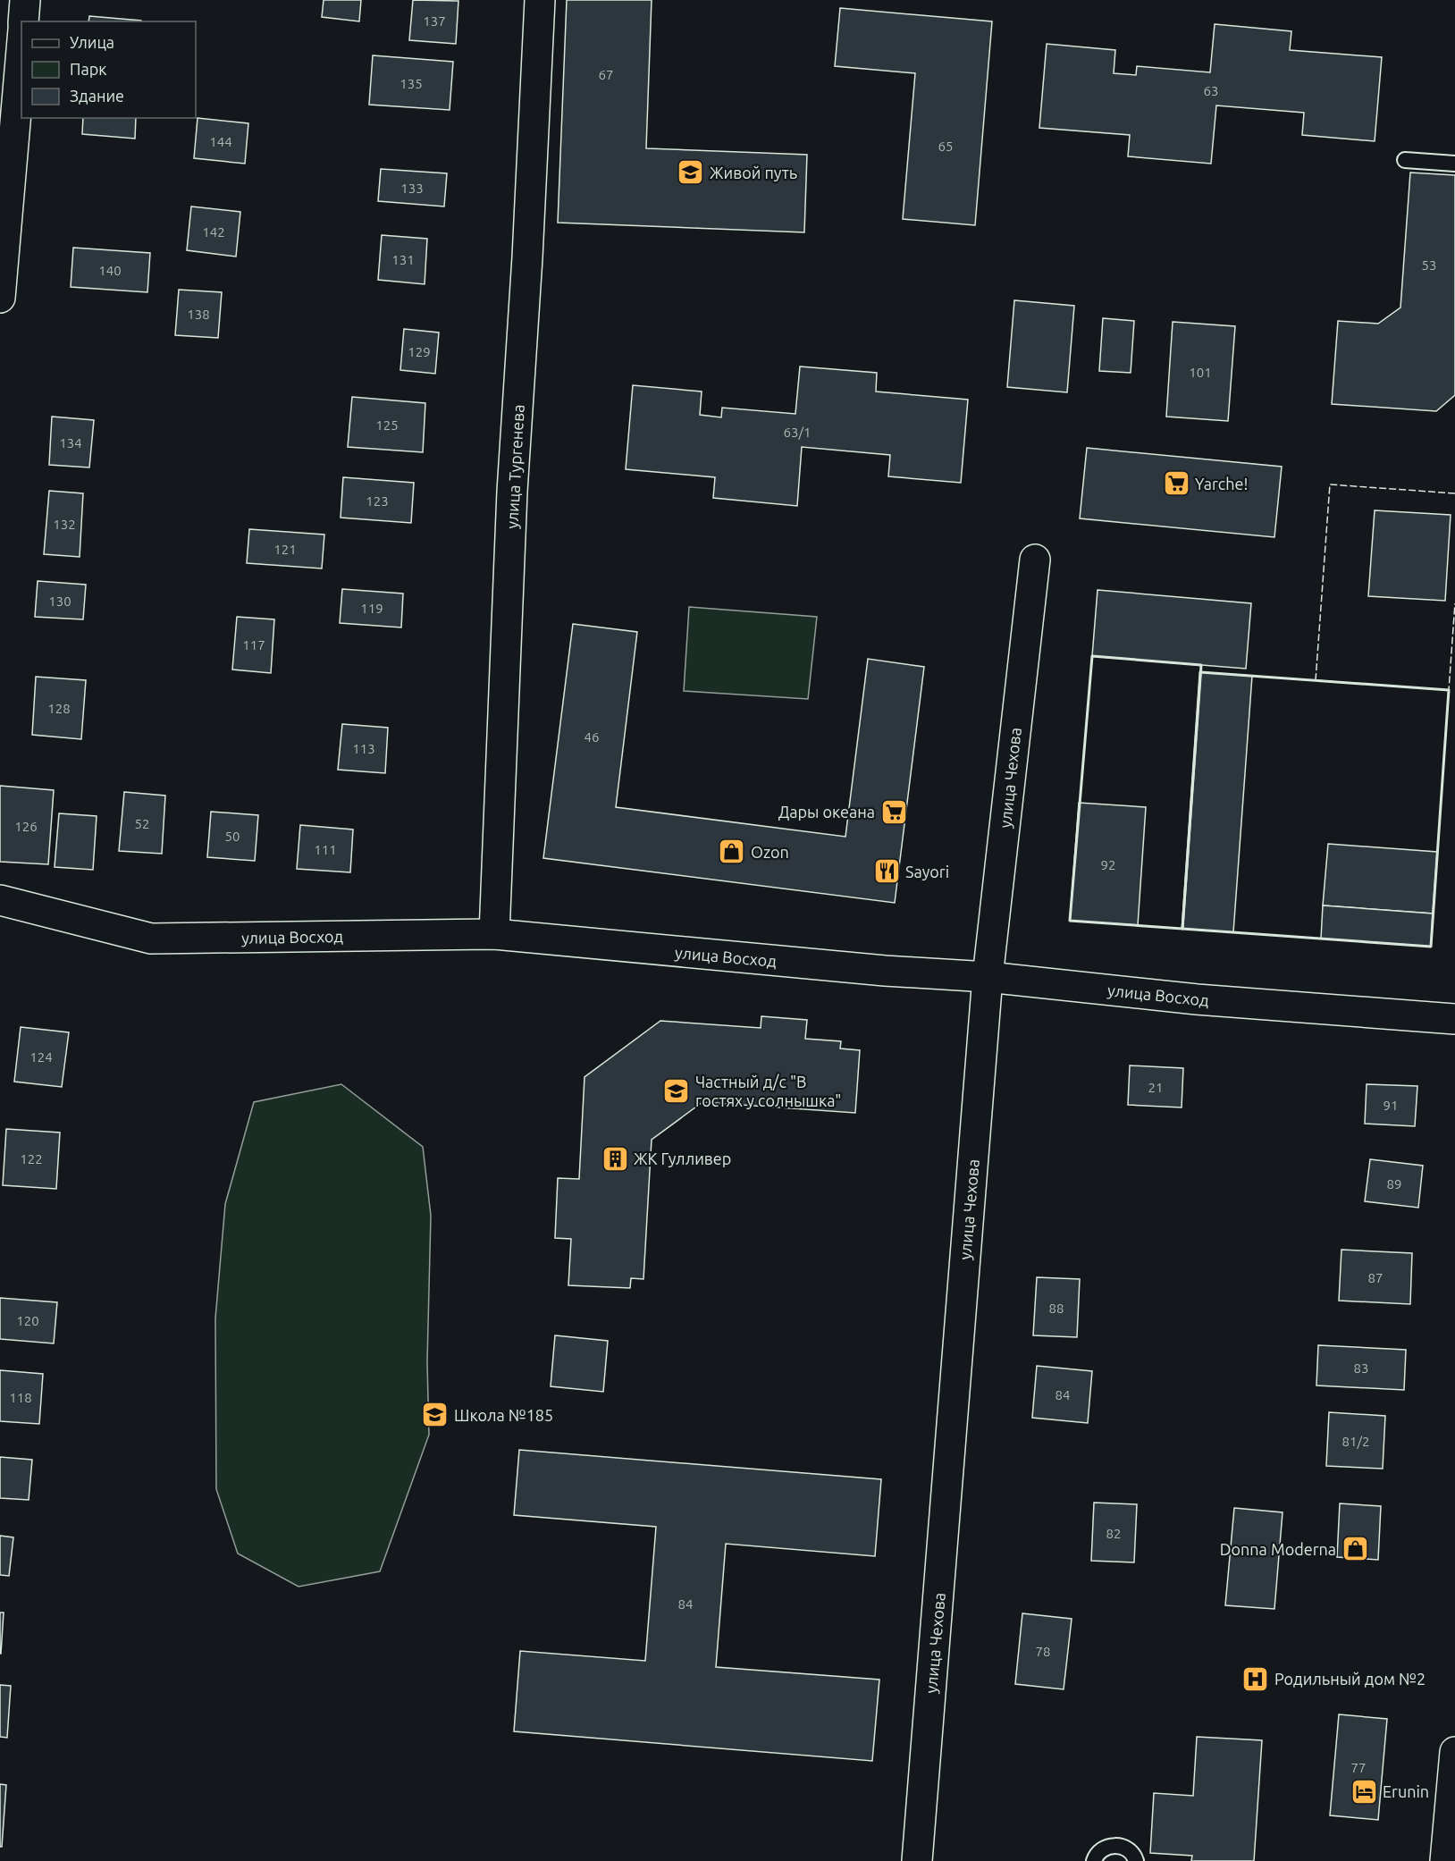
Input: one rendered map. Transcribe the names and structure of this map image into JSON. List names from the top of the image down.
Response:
{
  "streets": {
    "street": ["улица Тургенева", "улица Чехова", "улица Восход"]
  },
  "crossings": [
    ["улица Тургенева", "улица Восход"],
    ["улица Чехова", "улица Восход"]
  ],
  "places": {
    "school or university": ["Живой путь", "Частный д/c \"В гостях у солнышка\"", "Школа №185"],
    "supermarket": ["Yarche!", "Дары океана"],
    "shop": ["Ozon", "Donna Moderna"],
    "restaurant": ["Sayori"],
    "building": ["ЖК Гулливер"],
    "hospital": ["Родильный дом №2"],
    "hotel": ["Erunin"]
  },
  "house_numbers": [
    "137",
    "67",
    "135",
    "63",
    "144",
    "65",
    "133",
    "142",
    "131",
    "53",
    "140",
    "138",
    "129",
    "101",
    "125",
    "63/1",
    "134",
    "123",
    "132",
    "121",
    "130",
    "119",
    "117",
    "128",
    "46",
    "113",
    "52",
    "126",
    "50",
    "111",
    "92",
    "124",
    "21",
    "91",
    "122",
    "89",
    "87",
    "88",
    "120",
    "83",
    "84",
    "118",
    "81/2",
    "82",
    "84",
    "78",
    "77"
  ],
  "legend": ["Улица", "Парк", "Здание"]
}
